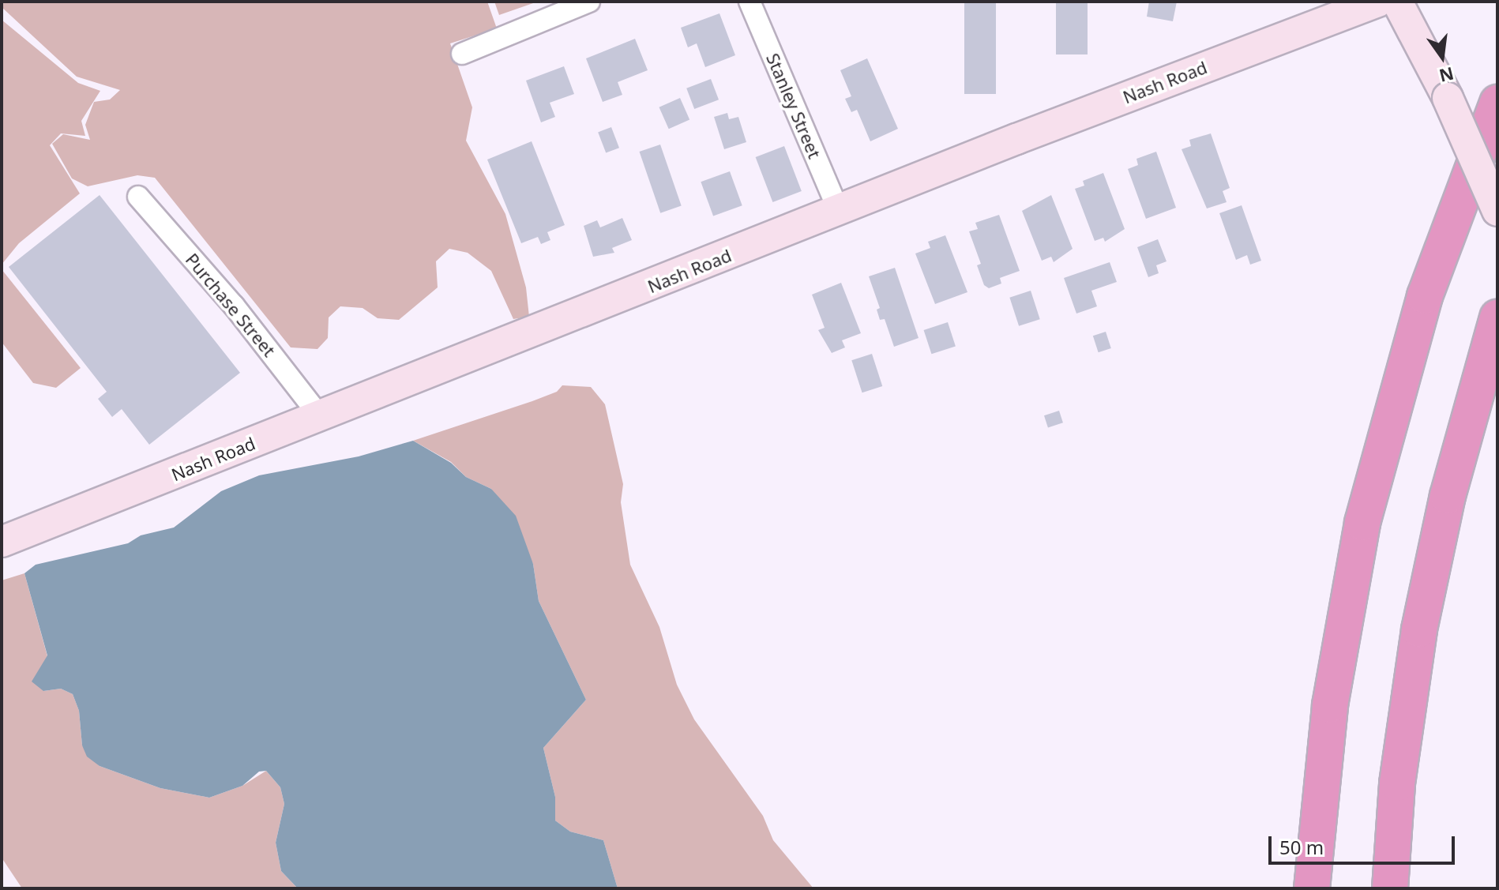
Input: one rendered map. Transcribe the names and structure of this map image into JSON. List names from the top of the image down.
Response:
{
  "streets": {
    "main road": ["Nash Road"],
    "street": ["Stanley Street", "Purchase Street"]
  },
  "crossings": [
    ["Nash Road", "Stanley Street"],
    ["Nash Road", "Purchase Street"]
  ],
  "scale_bar": "50 m",
  "north": "bottom"
}
